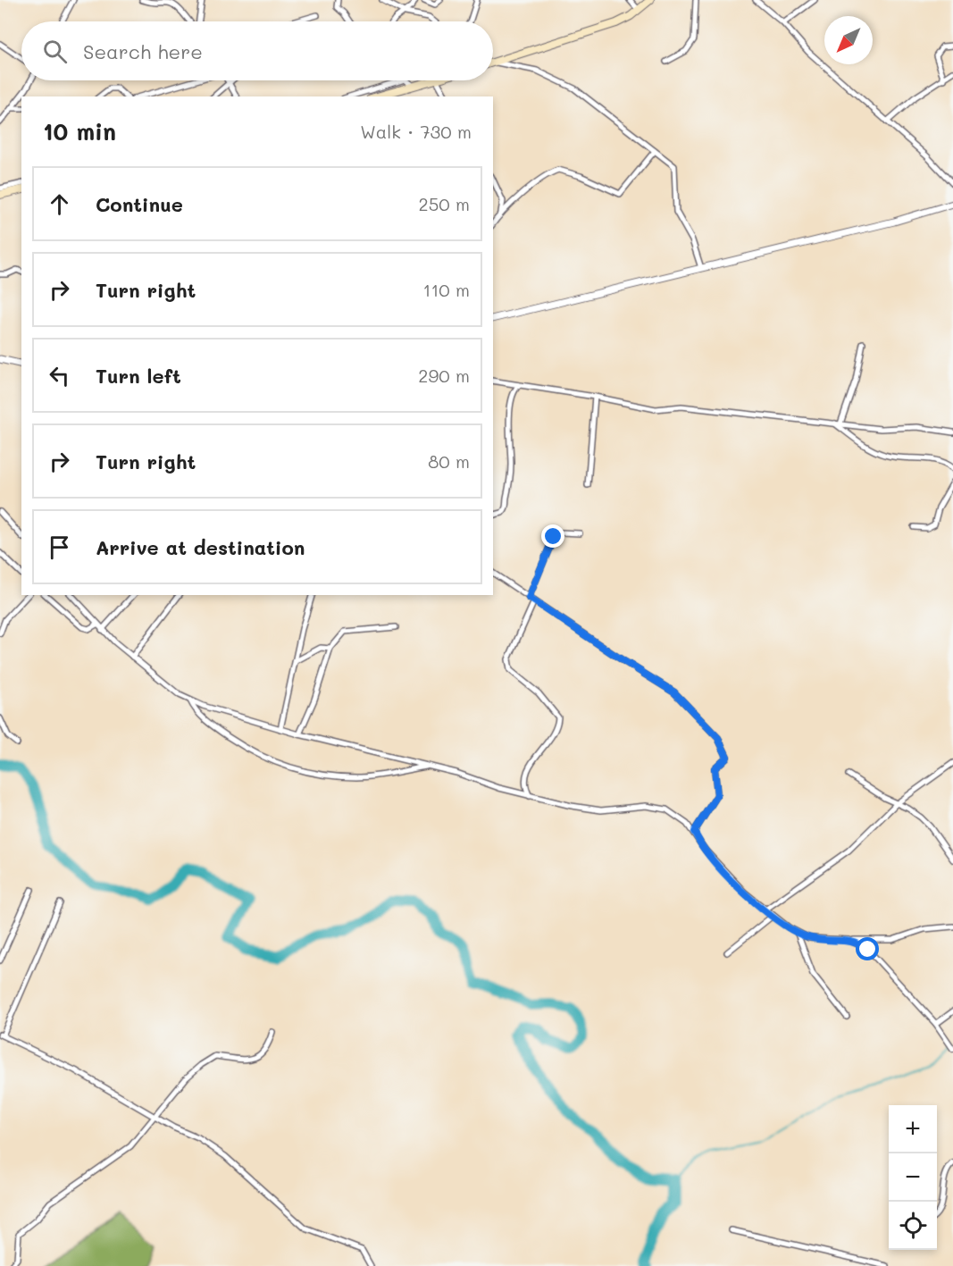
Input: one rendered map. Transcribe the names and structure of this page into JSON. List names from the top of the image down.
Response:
{
  "north": "bottom left",
  "page": {
    "search": "Search here",
    "heading": ["10 min", "Walk · 730 m"],
    "list": [
      ["Continue", "250 m"],
      ["Turn right", "110 m"],
      ["Turn left", "290 m"],
      ["Turn right", "80 m"],
      "Arrive at destination"
    ],
    "map_buttons": ["+", "−"]
  }
}
